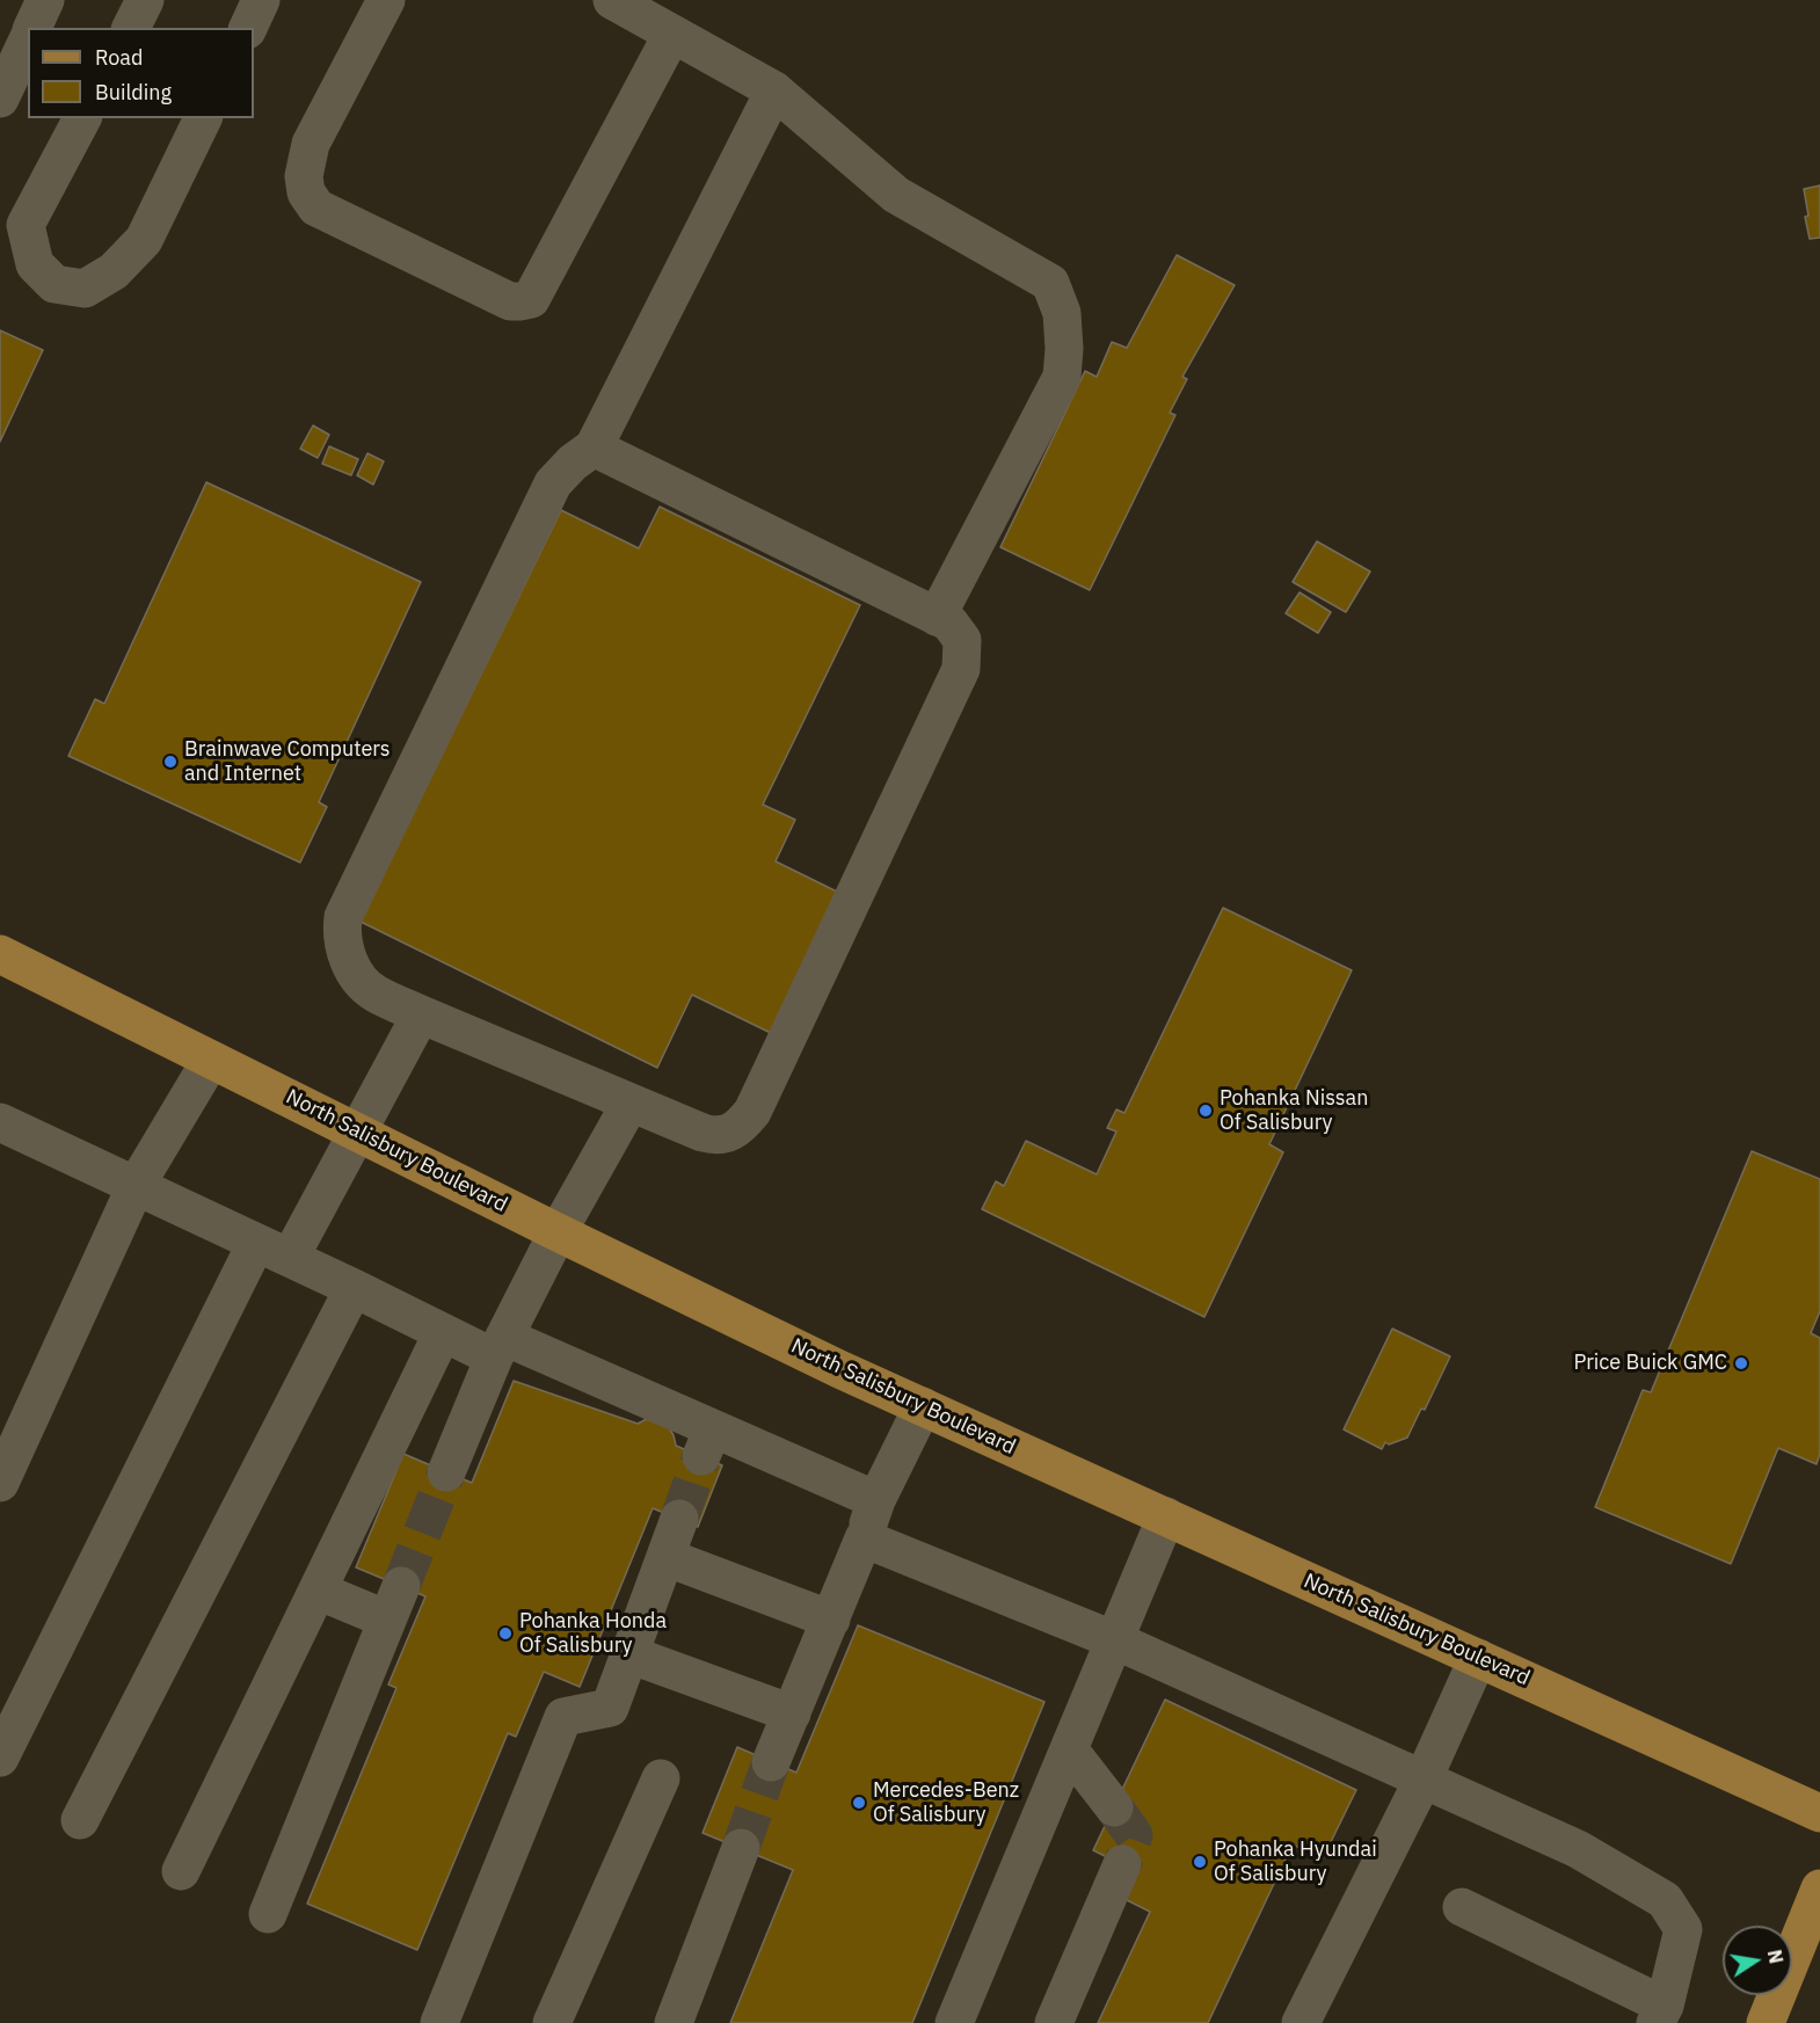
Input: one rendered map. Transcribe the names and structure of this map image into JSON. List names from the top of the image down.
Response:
{
  "streets": {
    "main road": ["North Salisbury Boulevard"]
  },
  "places": [
    "Brainwave Computers and Internet",
    "Pohanka Nissan Of Salisbury",
    "Price Buick GMC",
    "Pohanka Honda Of Salisbury",
    "Mercedes-Benz Of Salisbury",
    "Pohanka Hyundai Of Salisbury"
  ],
  "legend": ["Road", "Building"],
  "north": "right"
}
